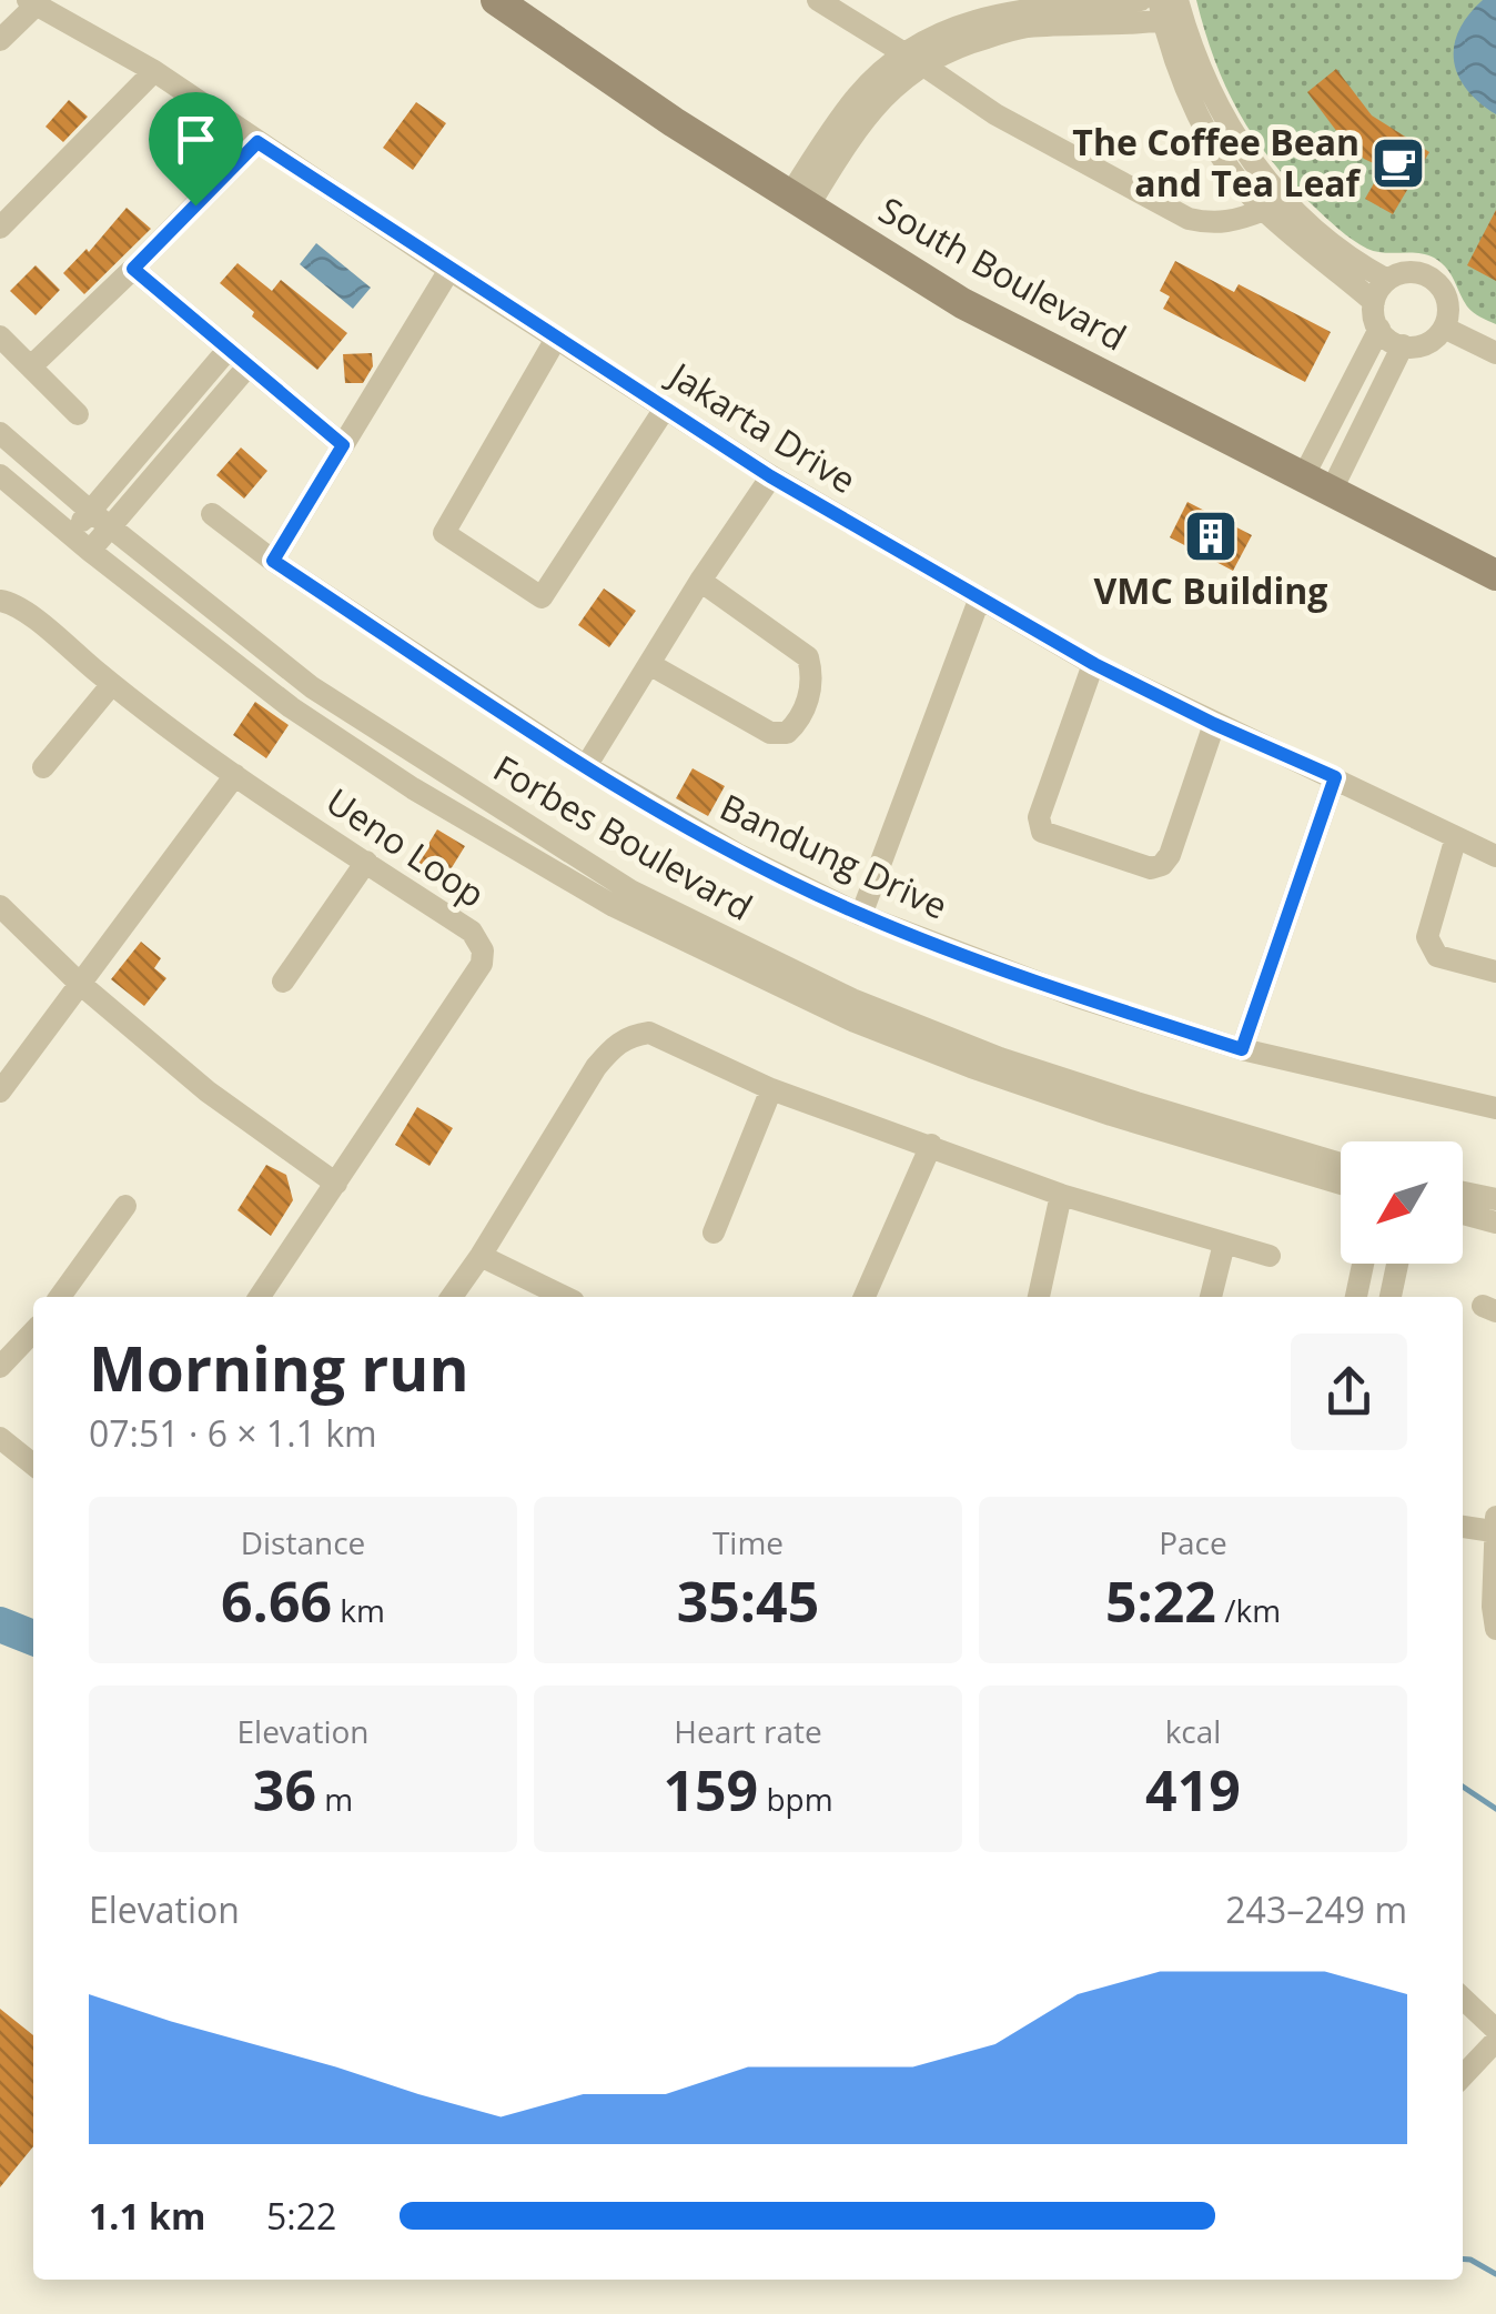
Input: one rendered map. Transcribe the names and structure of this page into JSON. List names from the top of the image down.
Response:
{
  "streets": {
    "main road": ["South Boulevard"],
    "street": [
      "Jakarta Drive",
      "Forbes Boulevard",
      "Ueno Loop",
      "Bandung Drive"
    ]
  },
  "places": {
    "cafe": ["The Coffee Bean and Tea Leaf"],
    "building": ["VMC Building"]
  },
  "north": "bottom left",
  "page": {
    "heading": ["Morning run", "07:51 · 6 × 1.1 km"],
    "stats": [
      ["Distance", "6.66 km"],
      ["Time", "35:45"],
      ["Pace", "5:22 /km"],
      ["Elevation", "36 m"],
      ["Heart rate", "159 bpm"],
      ["kcal", "419"]
    ],
    "chart": ["Elevation", "243–249 m"],
    "list": [
      {
        "name": "1.1 km",
        "note": "5:22"
      }
    ]
  }
}
